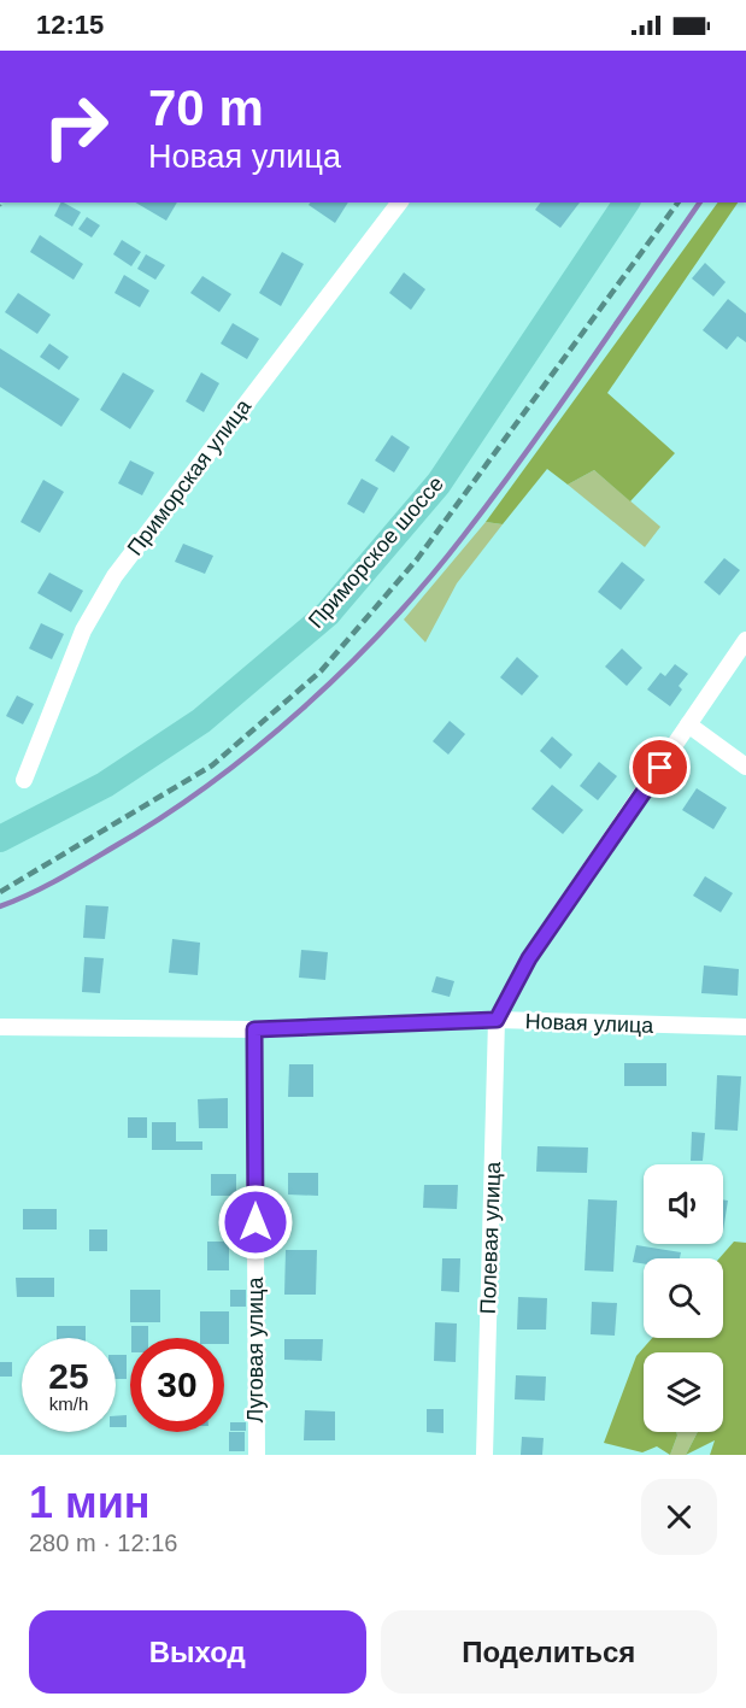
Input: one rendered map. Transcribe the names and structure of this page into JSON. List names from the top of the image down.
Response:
{
  "streets": {
    "main road": ["Приморское шоссе"],
    "street": [
      "Приморская улица",
      "Новая улица",
      "Полевая улица",
      "Луговая улица"
    ]
  },
  "crossings": [
    ["Новая улица", "Полевая улица"],
    ["Новая улица", "Луговая улица"]
  ],
  "page": {
    "status": "12:15",
    "turn": ["70 m", "Новая улица"],
    "speed": "25 km/h",
    "limit": "30",
    "heading": ["1 мин", "280 m · 12:16"],
    "buttons": ["Выход", "Поделиться"]
  }
}
